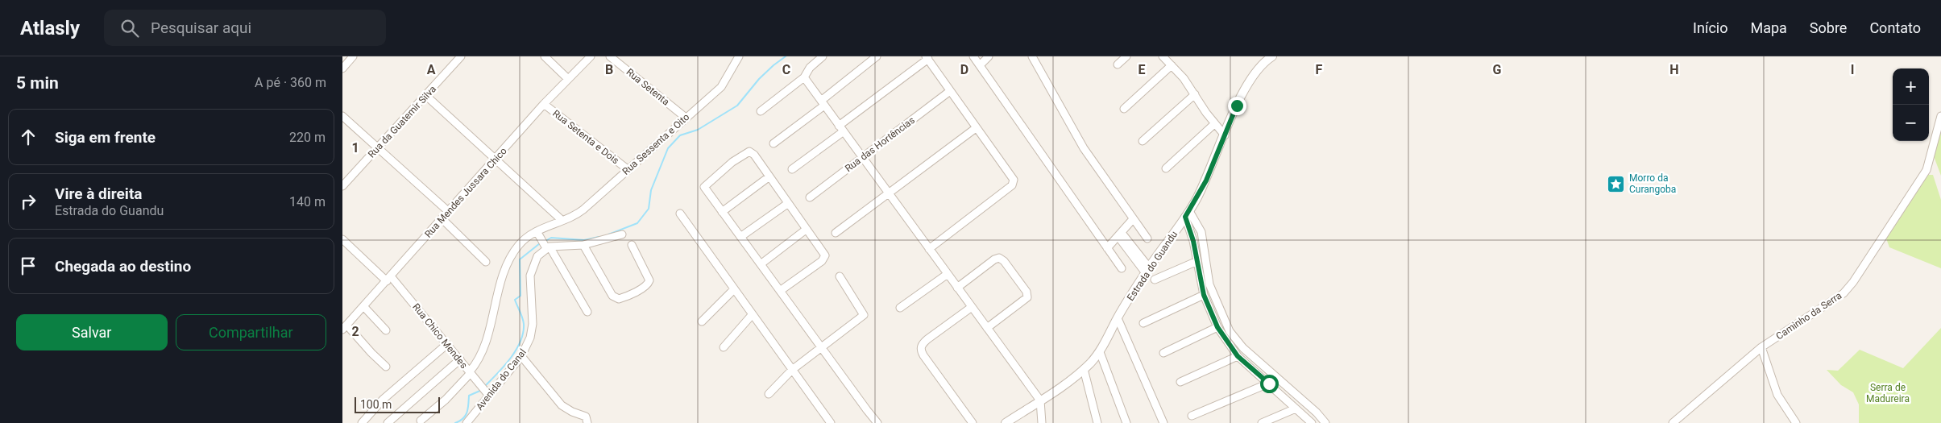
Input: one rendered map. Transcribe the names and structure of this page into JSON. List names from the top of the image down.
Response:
{
  "streets": {
    "street": [
      "Rua Setenta",
      "Rua da Guatemir Silva",
      "Rua Setenta e Dois",
      "Rua Sessenta e Oito",
      "Rua das Hortências",
      "Rua Mendes Jussara Chico",
      "Estrada do Guandu",
      "Caminho da Serra",
      "Rua Chico Mendes",
      "Avenida do Canal"
    ]
  },
  "crossings": [
    ["Rua Setenta", "Rua Sessenta e Oito"],
    ["Rua Setenta e Dois", "Rua Sessenta e Oito"],
    ["Rua Setenta e Dois", "Rua Mendes Jussara Chico"],
    ["Rua Sessenta e Oito", "Rua Chico Mendes"],
    ["Rua Mendes Jussara Chico", "Rua Chico Mendes"],
    ["Rua Chico Mendes", "Avenida do Canal"]
  ],
  "parks": ["Serra de Madureira"],
  "places": {
    "place": ["Morro da Curangoba"]
  },
  "scale_bar": "100 m",
  "page": {
    "header": "Atlasly",
    "search": "Pesquisar aqui",
    "nav": [
      "Início",
      "Mapa",
      "Sobre",
      "Contato"
    ],
    "heading": ["5 min", "A pé · 360 m"],
    "map_buttons": ["+", "−"],
    "list": [
      ["Siga em frente", "220 m"],
      ["Vire à direita", "Estrada do Guandu", "140 m"],
      "Chegada ao destino"
    ],
    "buttons": ["Salvar", "Compartilhar"],
    "scale": "100 m"
  },
  "grid": {
    "columns": [
      "A",
      "B",
      "C",
      "D",
      "E",
      "F",
      "G",
      "H",
      "I"
    ],
    "rows": ["1", "2"]
  }
}
